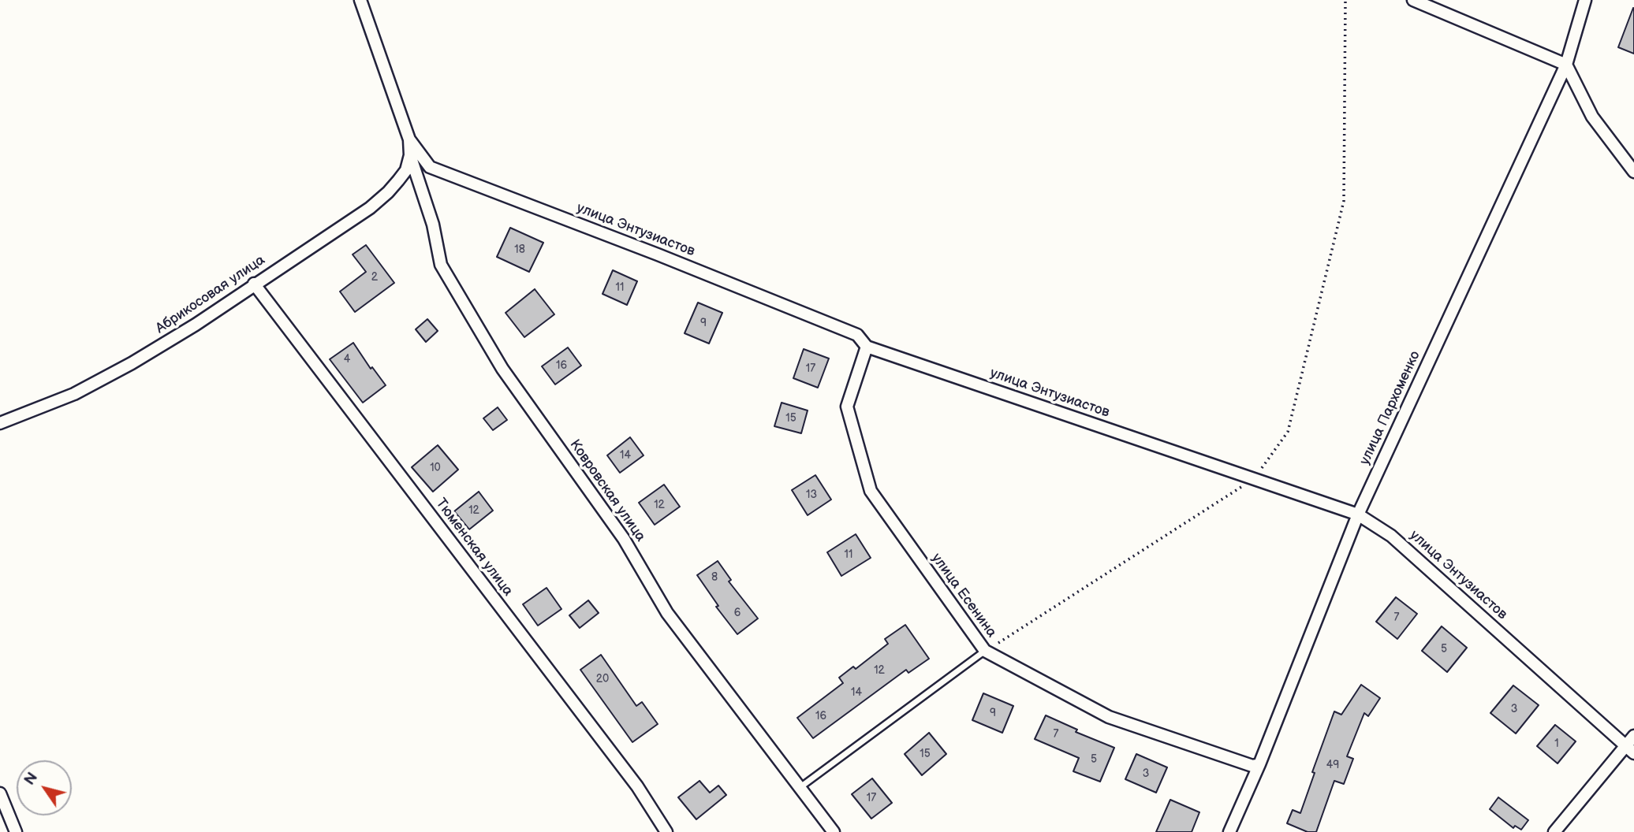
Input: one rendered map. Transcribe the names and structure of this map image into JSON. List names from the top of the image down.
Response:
{
  "streets": {
    "street": [
      "улица Энтузиастов",
      "Абрикосовая улица",
      "улица Пархоменко",
      "Ковровская улица",
      "Тюменская улица",
      "улица Есенина"
    ]
  },
  "crossings": [
    ["улица Энтузиастов", "улица Пархоменко"],
    ["улица Энтузиастов", "Ковровская улица"],
    ["улица Энтузиастов", "улица Есенина"],
    ["Абрикосовая улица", "Ковровская улица"],
    ["Абрикосовая улица", "Тюменская улица"],
    ["улица Пархоменко", "улица Есенина"]
  ],
  "house_numbers": [
    "18",
    "2",
    "11",
    "9",
    "4",
    "16",
    "17",
    "15",
    "14",
    "10",
    "13",
    "12",
    "12",
    "11",
    "8",
    "6",
    "7",
    "5",
    "12",
    "20",
    "14",
    "3",
    "9",
    "16",
    "7",
    "1",
    "15",
    "5",
    "49",
    "3",
    "17"
  ],
  "north": "top left"
}
